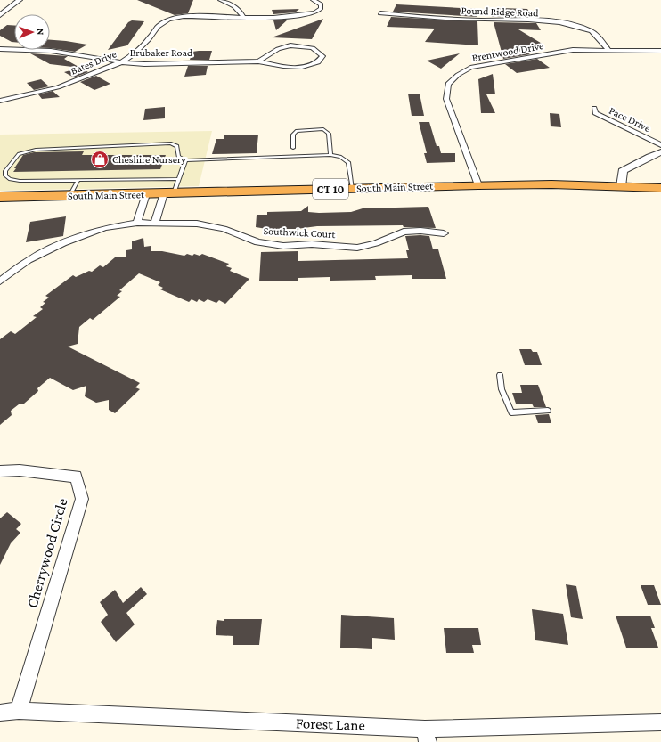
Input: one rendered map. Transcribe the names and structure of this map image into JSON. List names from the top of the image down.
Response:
{
  "streets": {
    "highway": ["South Main Street", "CT 10"],
    "street": [
      "Pound Ridge Road",
      "Brentwood Drive",
      "Brubaker Road",
      "Bates Drive",
      "Pace Drive",
      "Southwick Court",
      "Cherrywood Circle",
      "Forest Lane"
    ]
  },
  "crossings": [
    ["Pound Ridge Road", "Brentwood Drive"],
    ["Brentwood Drive", "South Main Street"],
    ["Brubaker Road", "Bates Drive"],
    ["Cherrywood Circle", "Forest Lane"]
  ],
  "places": {
    "shop": ["Cheshire Nursery"]
  },
  "north": "right"
}
